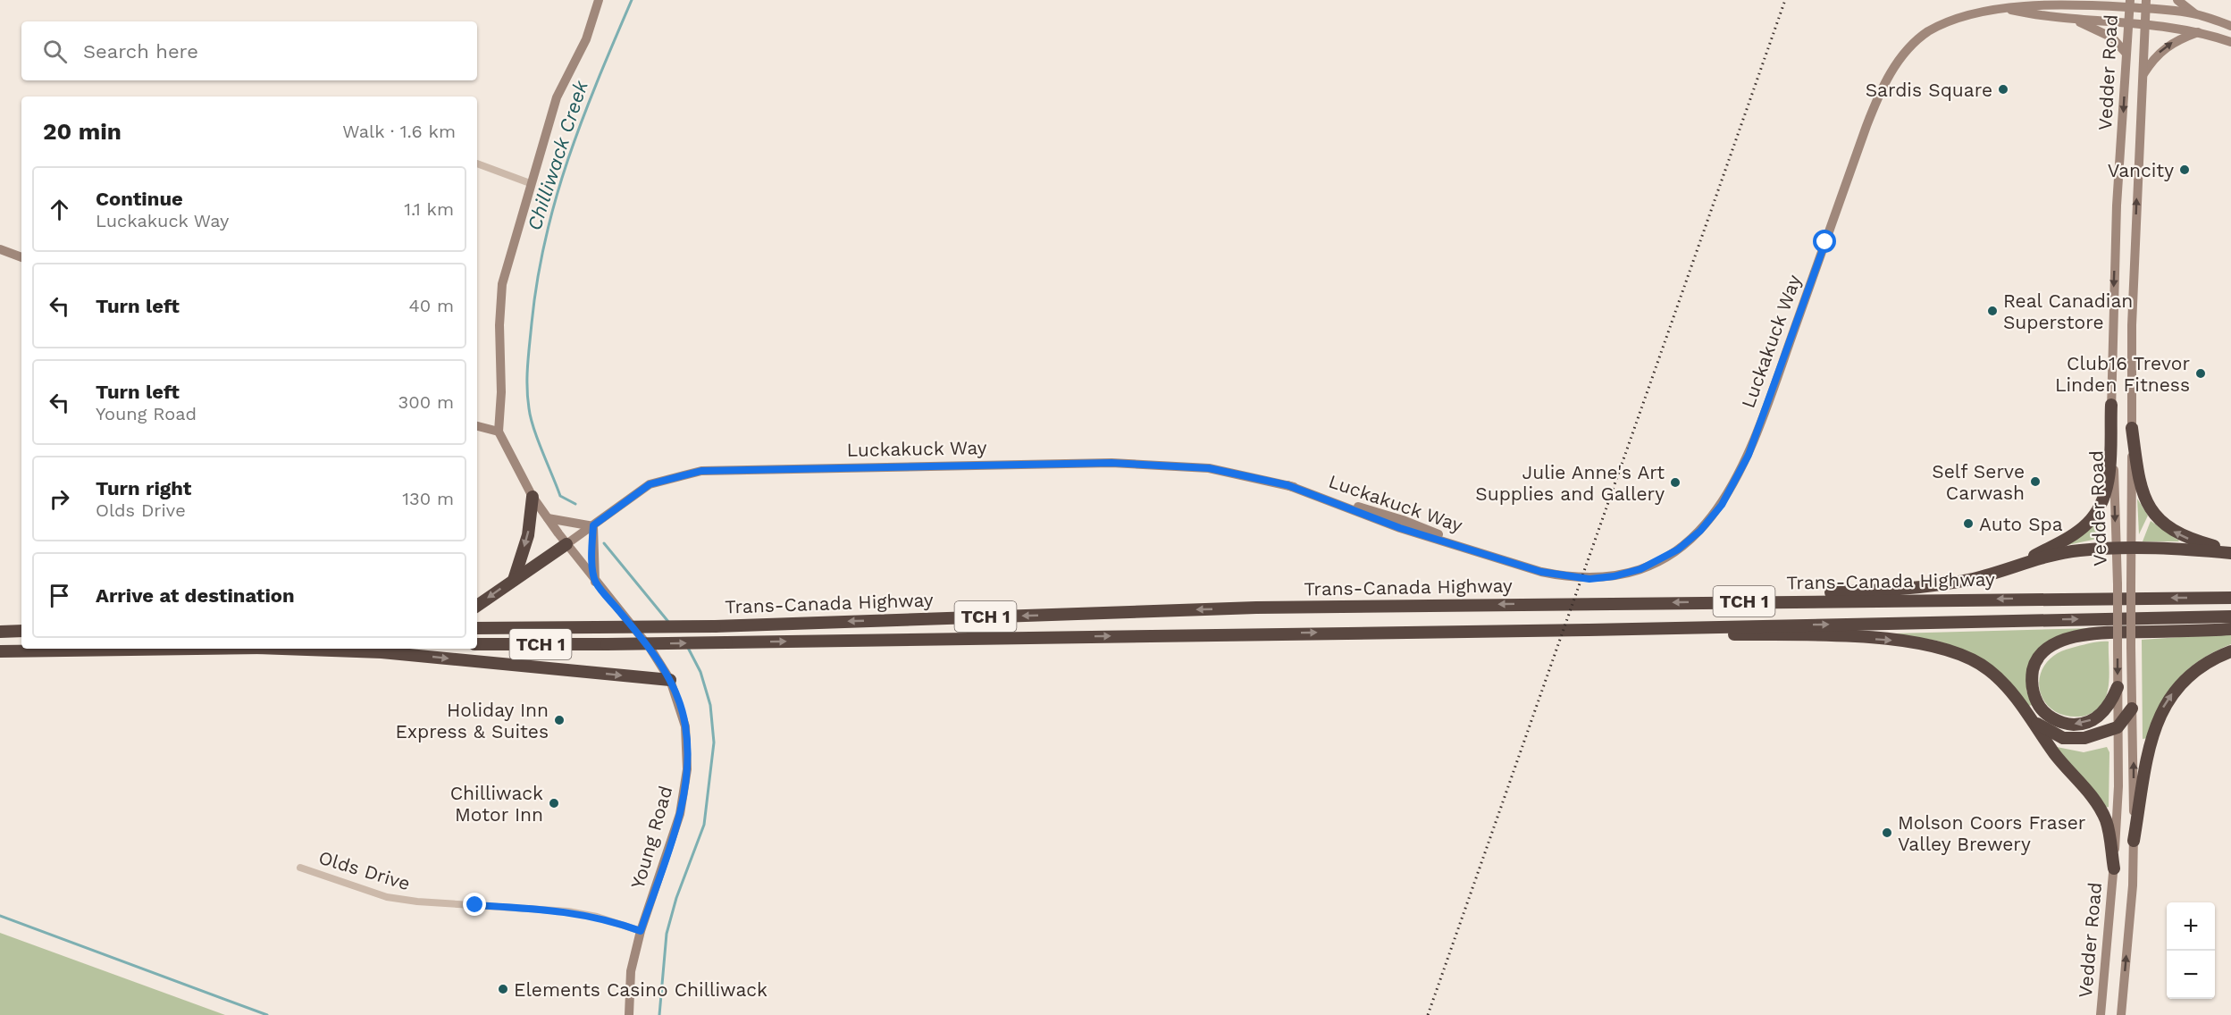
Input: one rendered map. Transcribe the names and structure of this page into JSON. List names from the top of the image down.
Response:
{
  "streets": {
    "highway": ["Trans-Canada Highway", "TCH 1"],
    "main road": ["Vedder Road", "Luckakuck Way", "Young Road"],
    "street": ["Olds Drive"]
  },
  "crossings": [
    ["Vedder Road", "Luckakuck Way"],
    ["Luckakuck Way", "Young Road"],
    ["Young Road", "Olds Drive"]
  ],
  "water": ["Chilliwack Creek"],
  "places": [
    "Sardis Square",
    "Vancity",
    "Real Canadian Superstore",
    "Club16 Trevor Linden Fitness",
    "Self Serve Carwash",
    "Julie Anne's Art Supplies and Gallery",
    "Auto Spa",
    "Holiday Inn Express & Suites",
    "Chilliwack Motor Inn",
    "Molson Coors Fraser Valley Brewery",
    "Elements Casino Chilliwack"
  ],
  "page": {
    "search": "Search here",
    "heading": ["20 min", "Walk · 1.6 km"],
    "list": [
      ["Continue", "Luckakuck Way", "1.1 km"],
      ["Turn left", "40 m"],
      ["Turn left", "Young Road", "300 m"],
      ["Turn right", "Olds Drive", "130 m"],
      "Arrive at destination"
    ],
    "map_buttons": ["+", "−"]
  }
}
